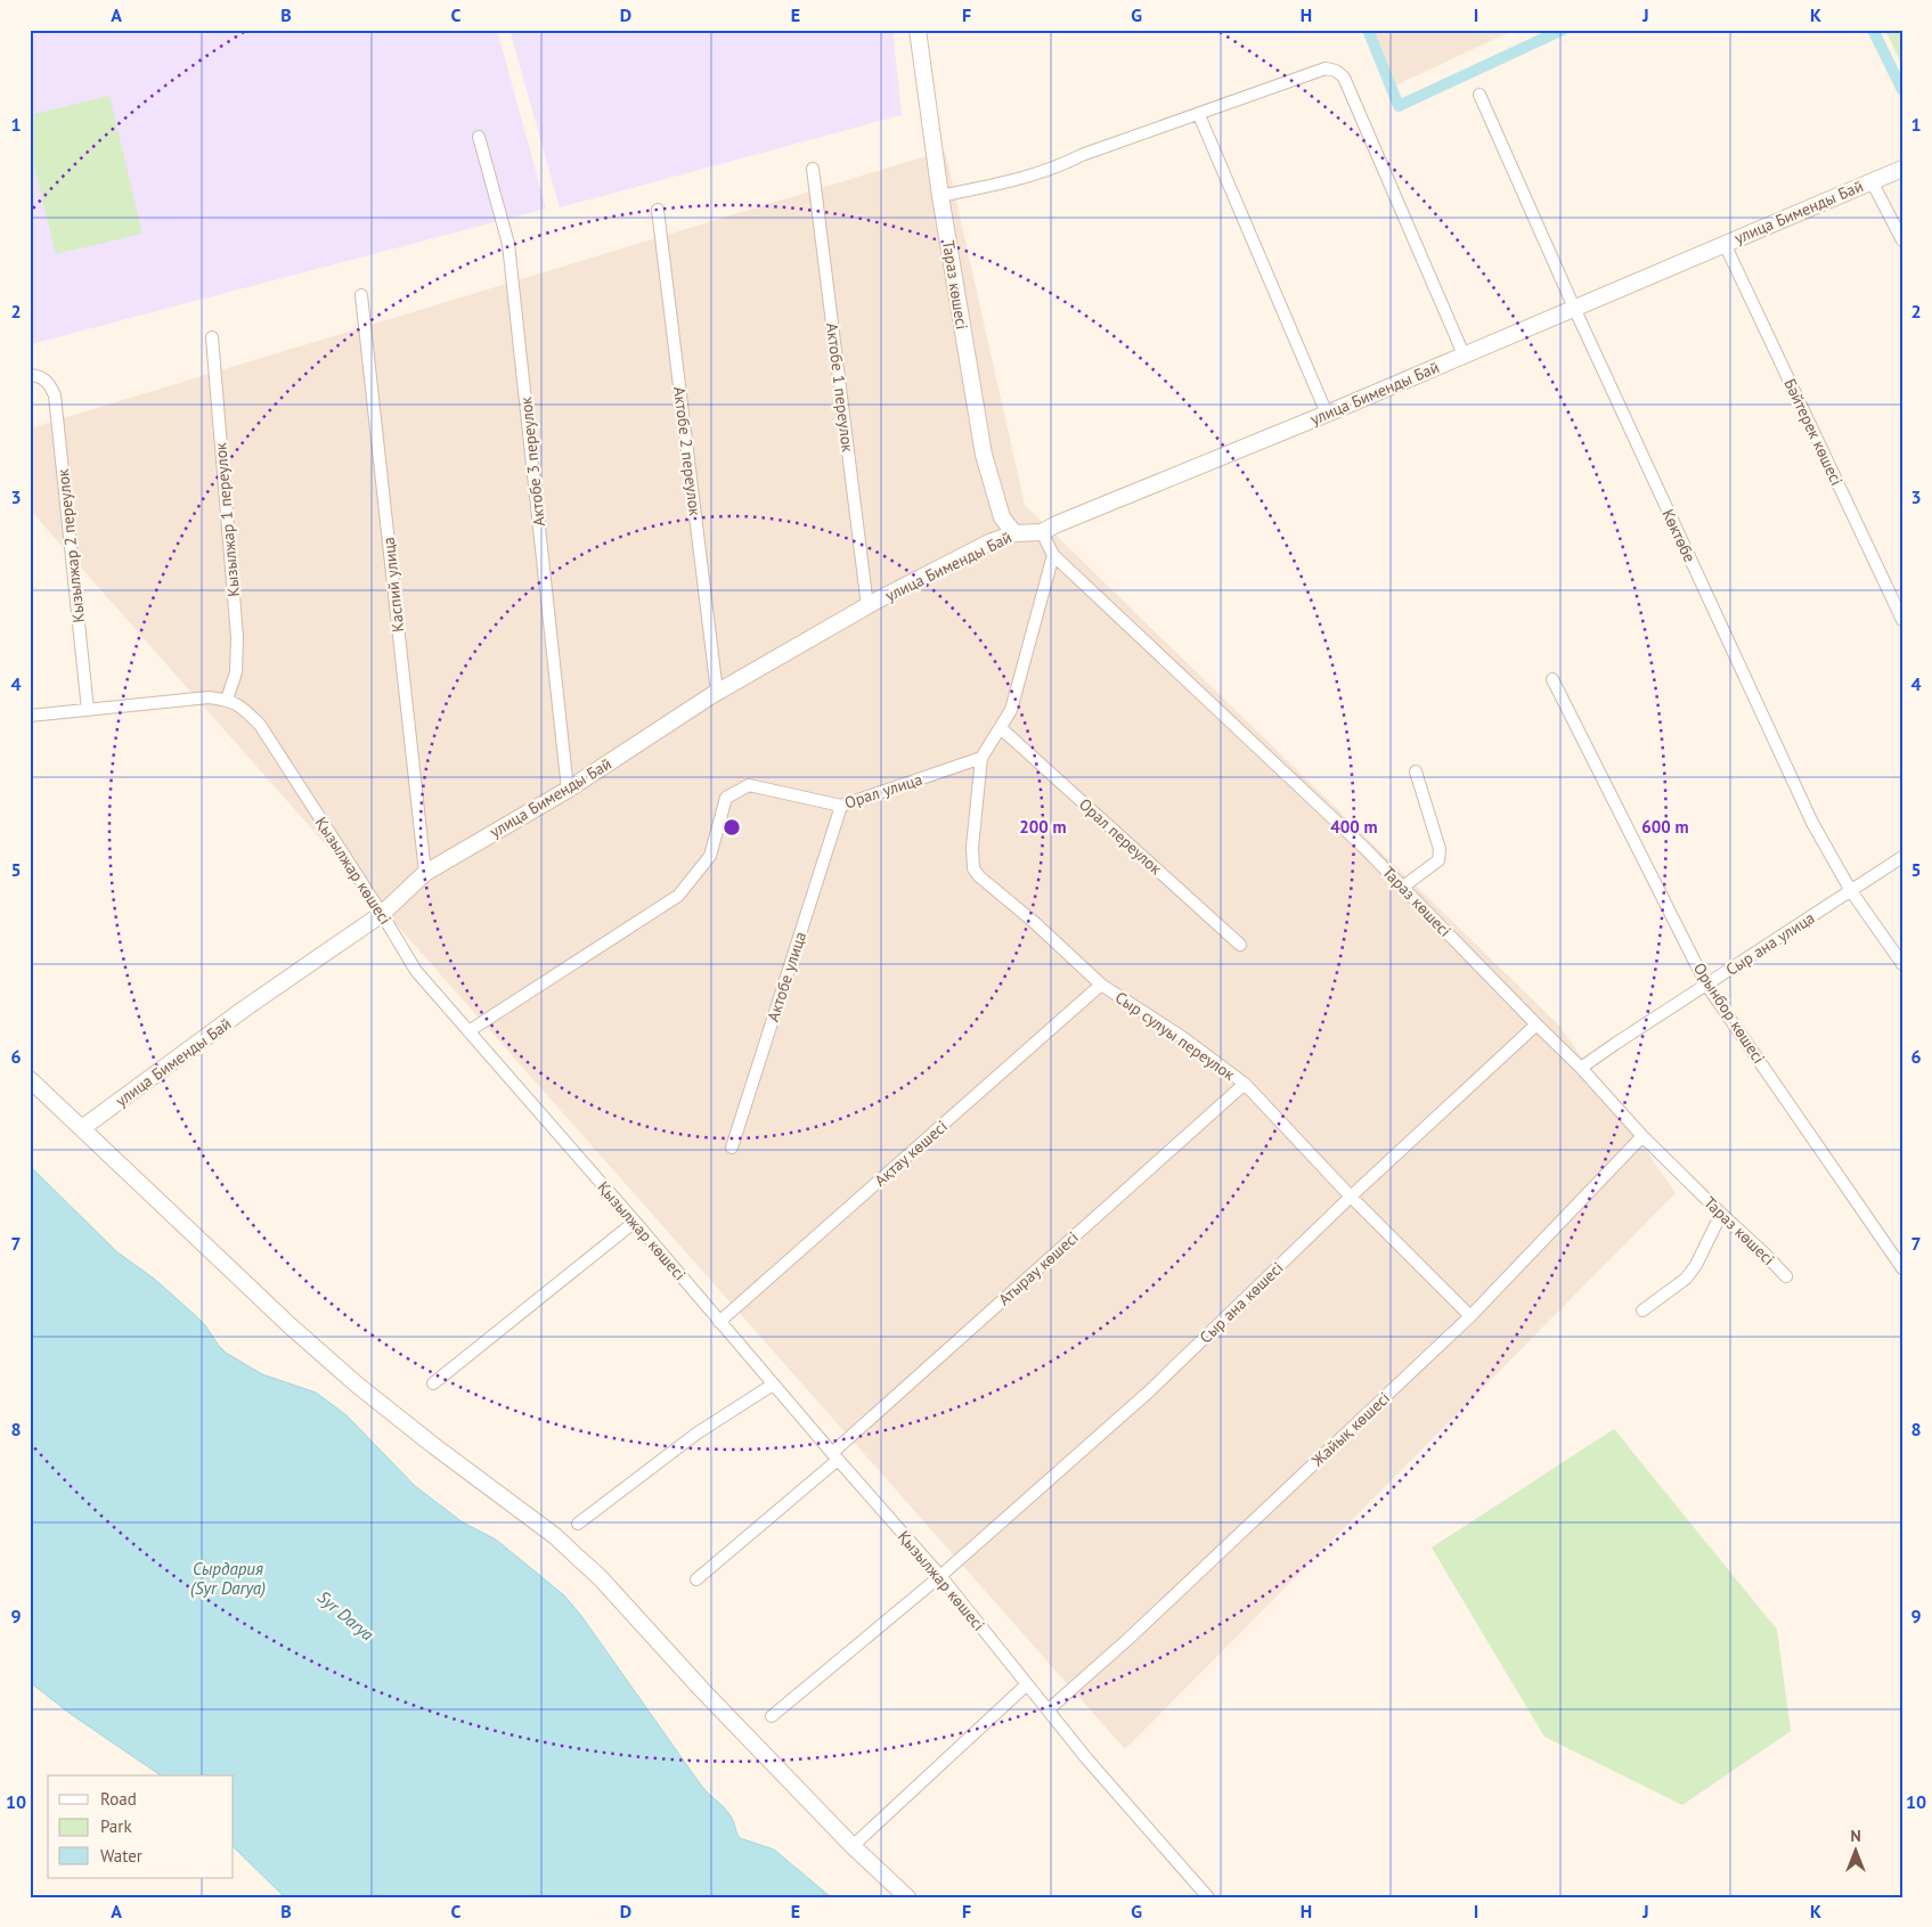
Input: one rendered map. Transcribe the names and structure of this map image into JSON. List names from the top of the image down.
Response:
{
  "streets": {
    "street": [
      "улица Бименды Бай",
      "Тараз көшесі",
      "Актобе 1 переулок",
      "Бәйтерек көшесі",
      "Актобе 2 переулок",
      "Актобе 3 переулок",
      "Кызылжар 1 переулок",
      "Көктөбе",
      "Кызылжар 2 переулок",
      "Каспий улица",
      "Орал улица",
      "Орал переулок",
      "Қызылжар көшесі",
      "Сыр ана улица",
      "Актобе улица",
      "Орынбор көшесі",
      "Сыр сулуы переулок",
      "Ақтау көшесі",
      "Атырау көшесі",
      "Сыр ана көшесі",
      "Жайық көшесі"
    ]
  },
  "crossings": [
    ["улица Бименды Бай", "Тараз көшесі"],
    ["улица Бименды Бай", "Актобе 1 переулок"],
    ["улица Бименды Бай", "Бәйтерек көшесі"],
    ["улица Бименды Бай", "Актобе 2 переулок"],
    ["улица Бименды Бай", "Актобе 3 переулок"],
    ["улица Бименды Бай", "Көктөбе"],
    ["улица Бименды Бай", "Каспий улица"],
    ["улица Бименды Бай", "Қызылжар көшесі"],
    ["Тараз көшесі", "Сыр ана улица"],
    ["Тараз көшесі", "Сыр ана көшесі"],
    ["Тараз көшесі", "Жайық көшесі"],
    ["Кызылжар 1 переулок", "Қызылжар көшесі"],
    ["Көктөбе", "Сыр ана улица"],
    ["Орал улица", "Қызылжар көшесі"],
    ["Орал улица", "Актобе улица"],
    ["Орал улица", "Сыр сулуы переулок"],
    ["Қызылжар көшесі", "Ақтау көшесі"],
    ["Қызылжар көшесі", "Атырау көшесі"],
    ["Қызылжар көшесі", "Сыр ана көшесі"],
    ["Қызылжар көшесі", "Жайық көшесі"],
    ["Сыр ана улица", "Орынбор көшесі"],
    ["Сыр сулуы переулок", "Ақтау көшесі"],
    ["Сыр сулуы переулок", "Атырау көшесі"],
    ["Сыр сулуы переулок", "Сыр ана көшесі"],
    ["Сыр сулуы переулок", "Жайық көшесі"]
  ],
  "water": ["Сырдария (Syr Darya)", "Syr Darya"],
  "legend": ["Road", "Park", "Water"],
  "north": "top",
  "grid": {
    "columns": [
      "A",
      "B",
      "C",
      "D",
      "E",
      "F",
      "G",
      "H",
      "I",
      "J",
      "K"
    ],
    "rows": [
      "1",
      "2",
      "3",
      "4",
      "5",
      "6",
      "7",
      "8",
      "9",
      "10"
    ]
  },
  "rings": ["200 m", "400 m", "600 m"]
}
